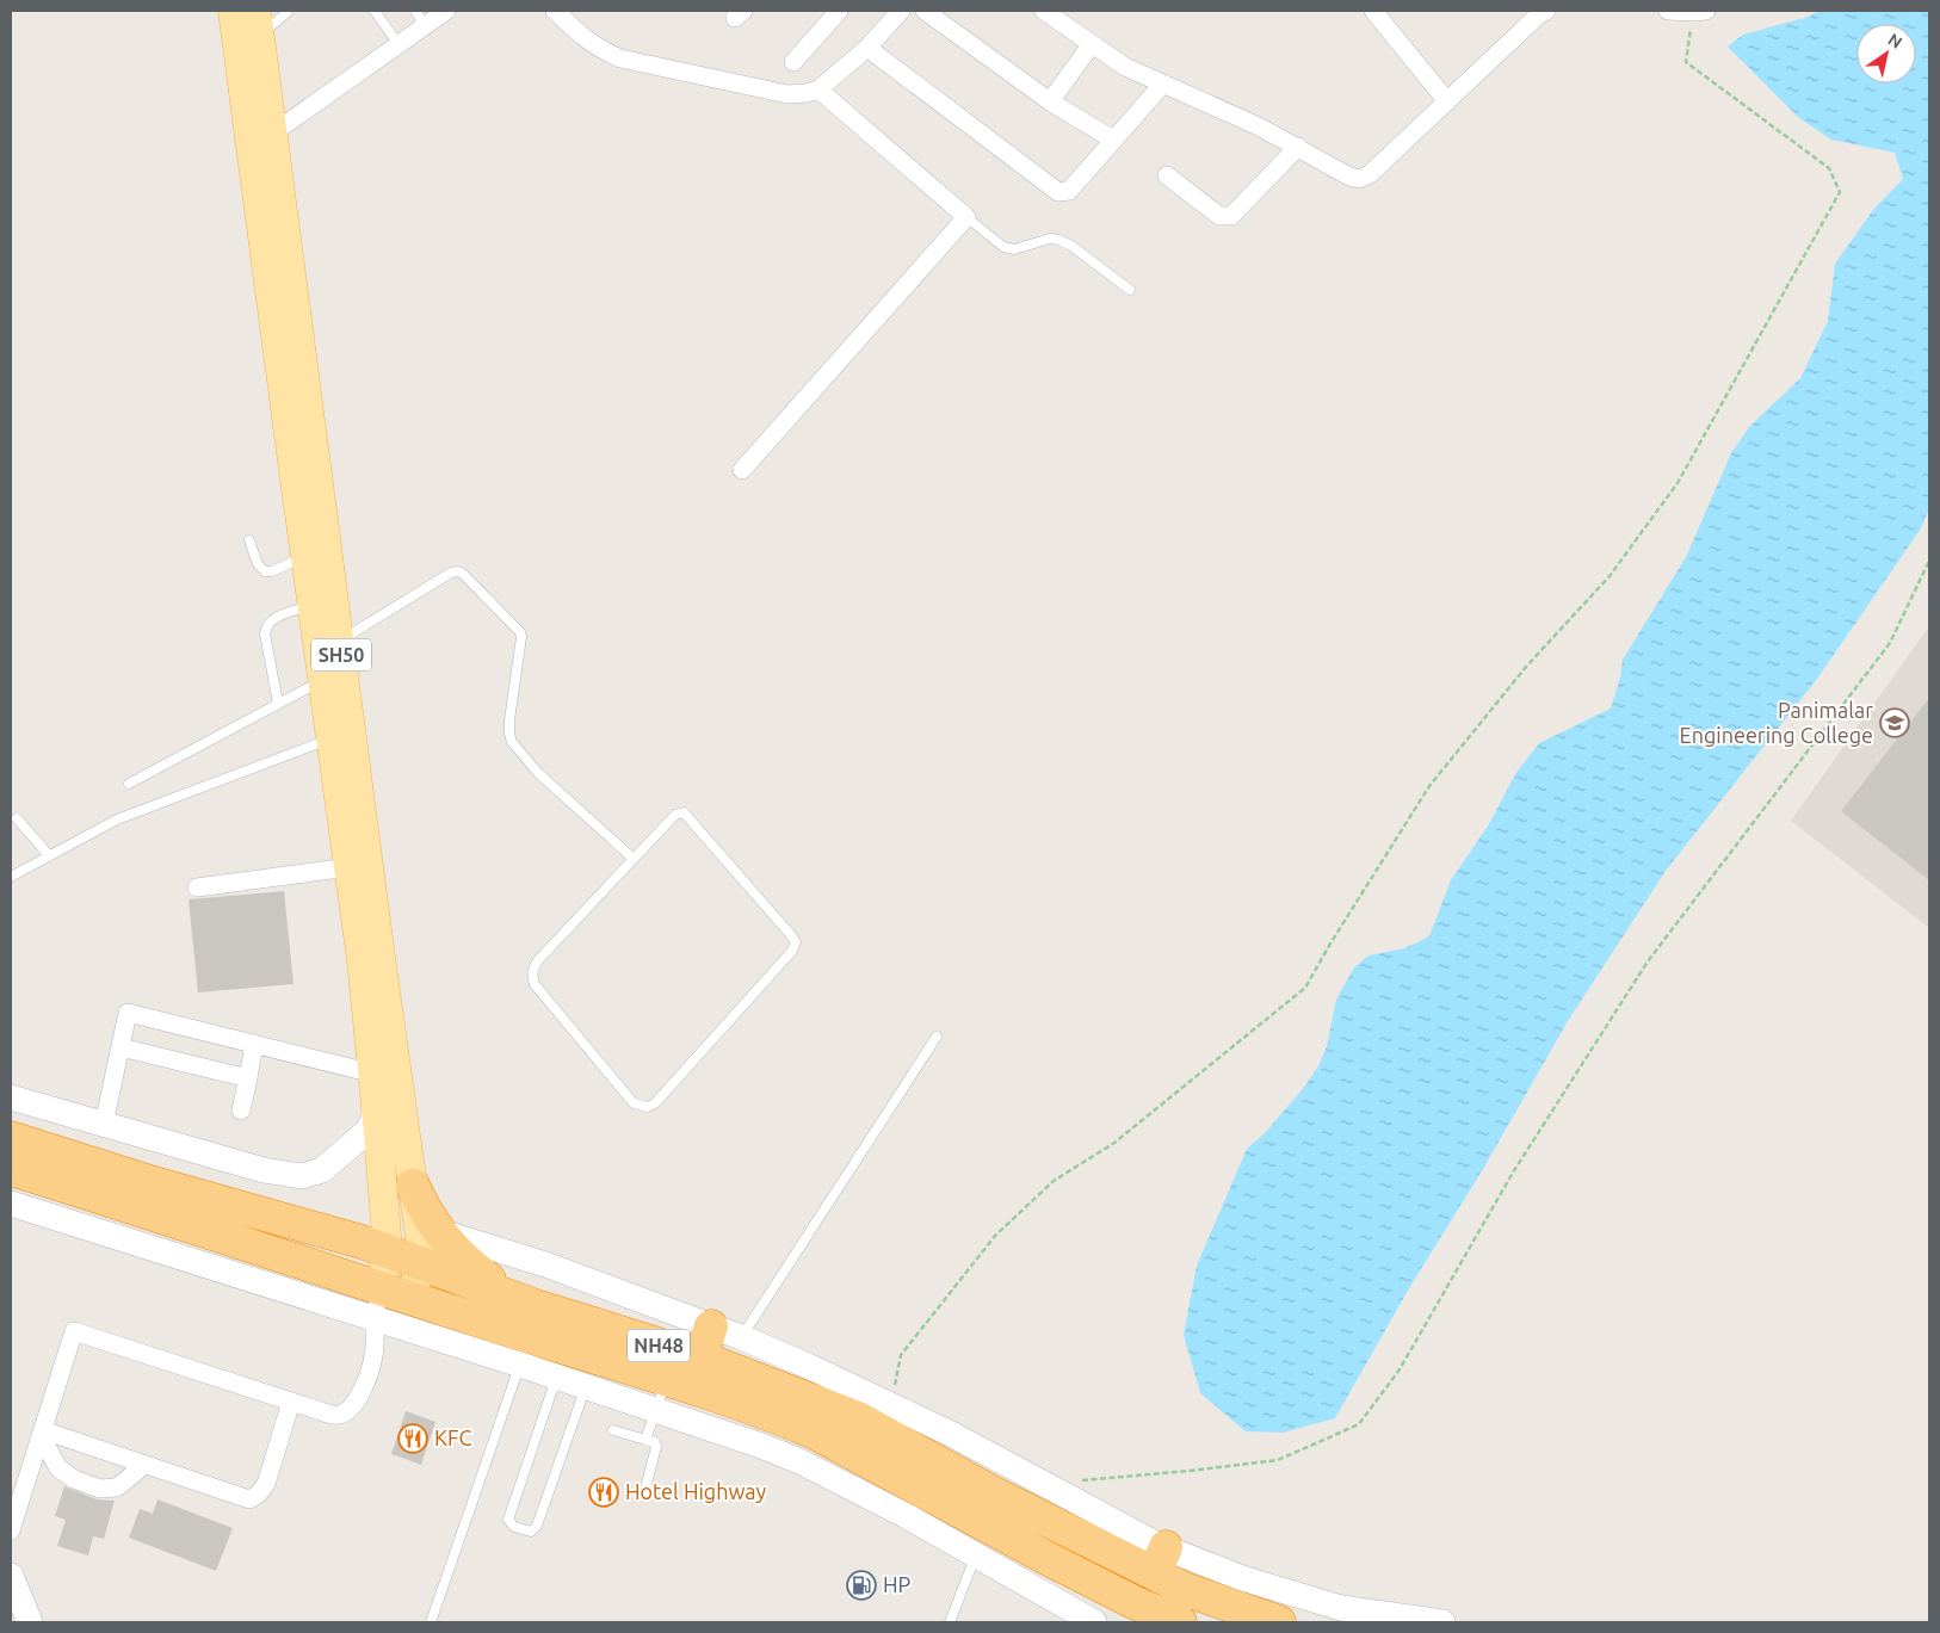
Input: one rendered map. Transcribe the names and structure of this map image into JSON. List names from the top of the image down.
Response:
{
  "streets": {
    "highway": ["NH48"],
    "main road": ["SH50"]
  },
  "crossings": [
    ["SH50", "NH48"]
  ],
  "places": {
    "school or university": ["Panimalar Engineering College"],
    "restaurant": ["KFC", "Hotel Highway"],
    "fuel station": ["HP"]
  },
  "north": "top right"
}
